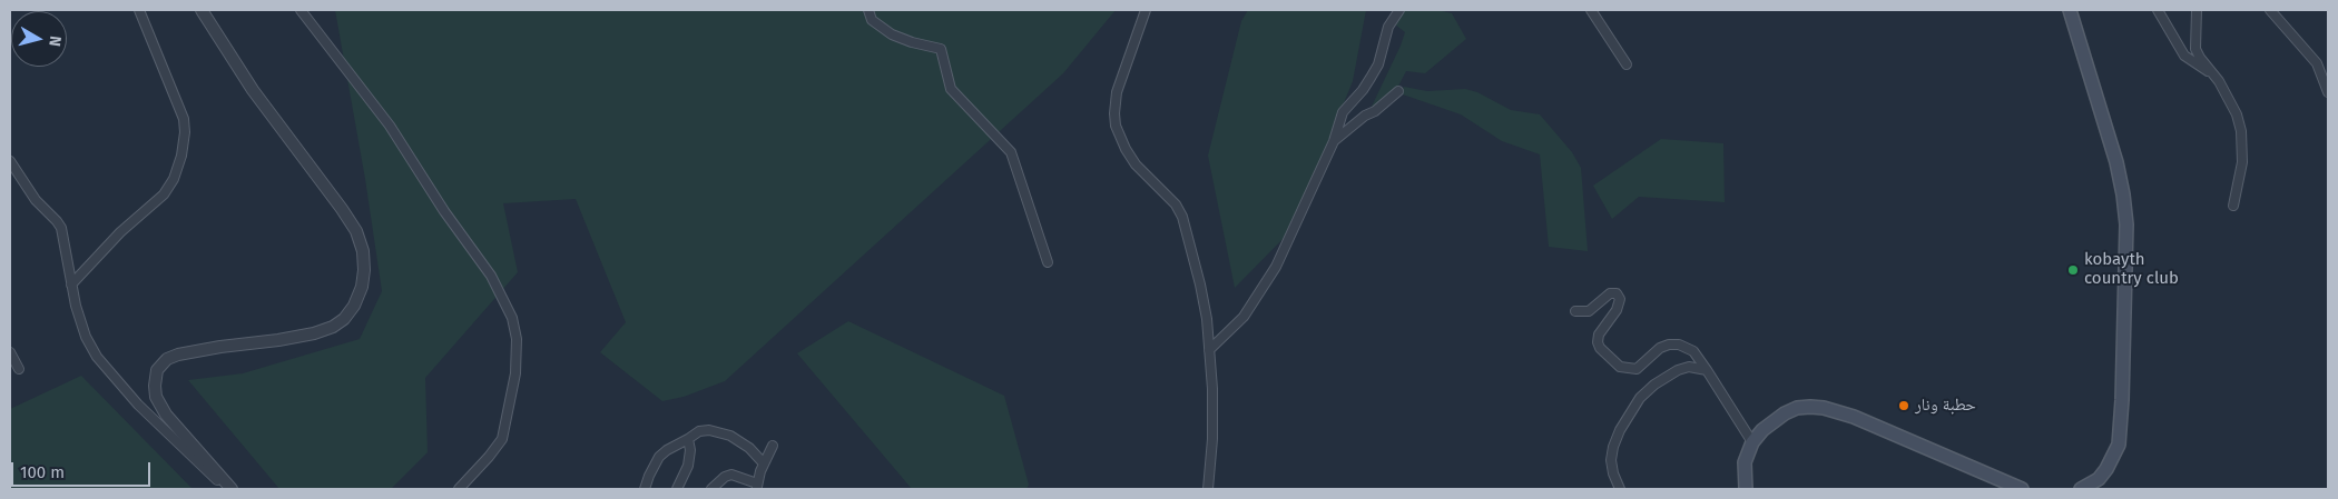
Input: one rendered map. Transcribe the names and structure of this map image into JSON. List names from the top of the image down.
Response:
{
  "places": ["kobayth country club", "حطبة ونار"],
  "scale_bar": "100 m",
  "north": "right"
}
